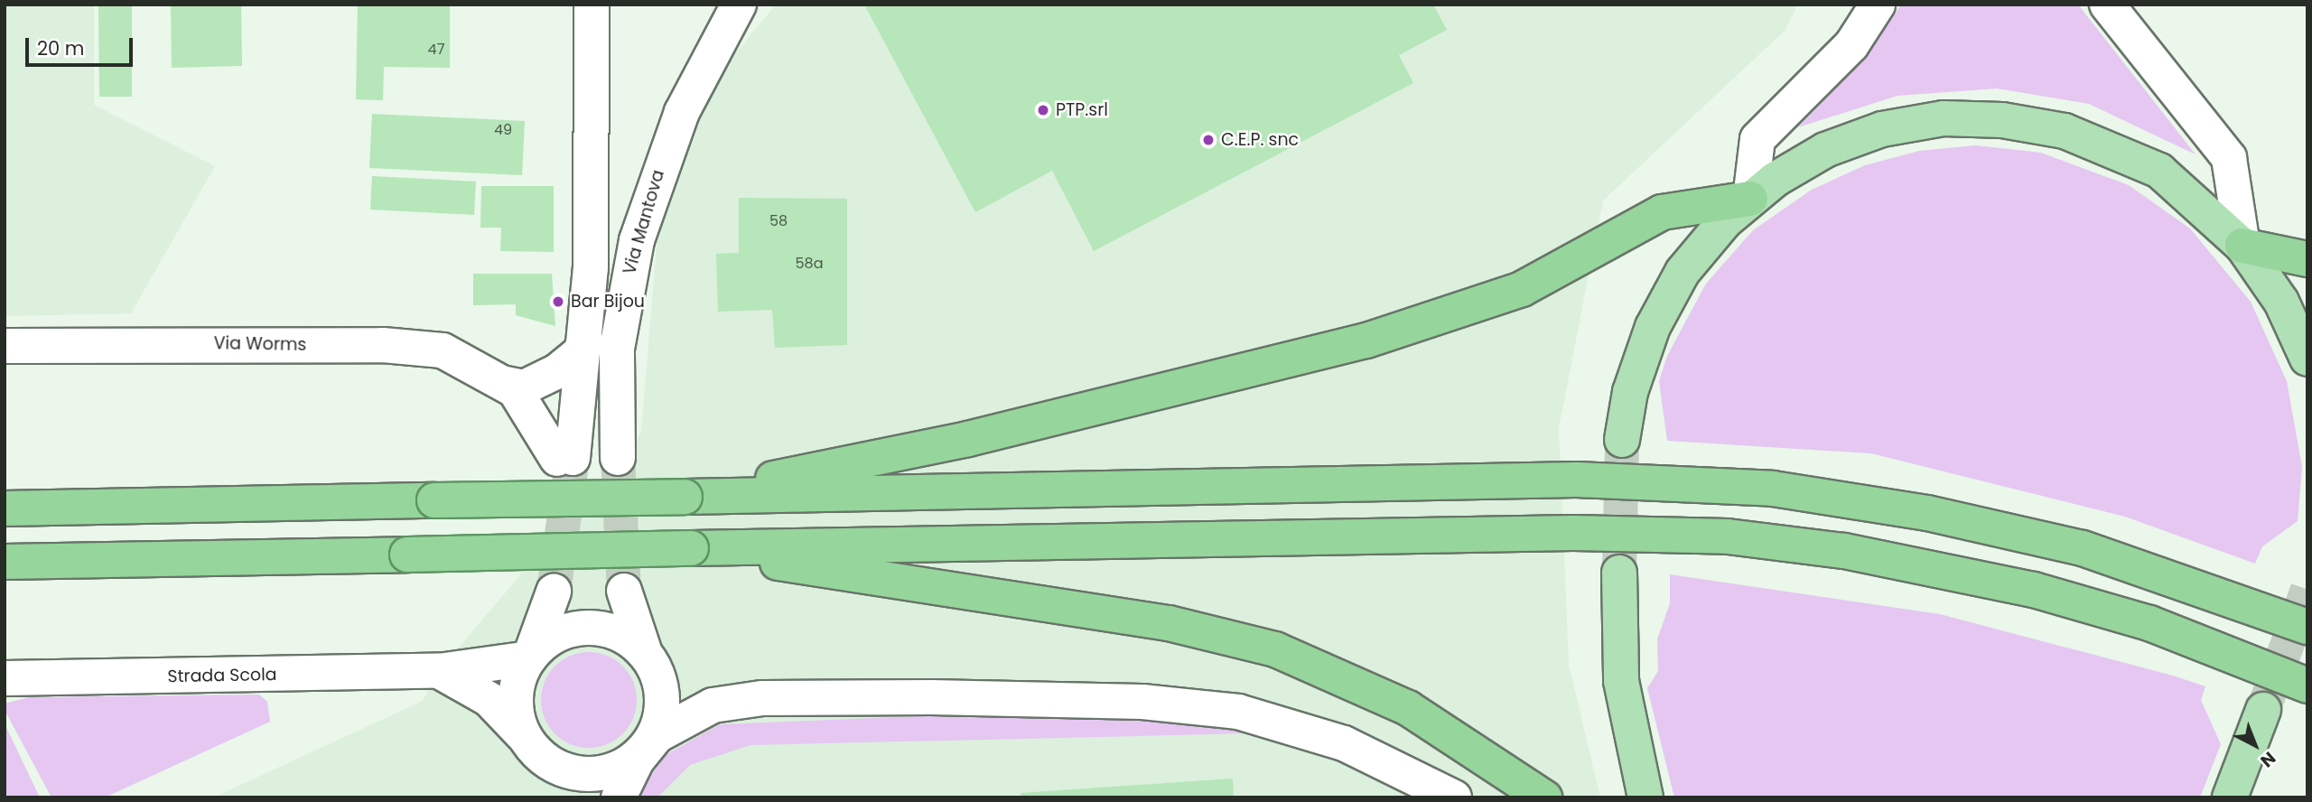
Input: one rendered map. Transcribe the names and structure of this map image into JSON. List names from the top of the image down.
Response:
{
  "streets": {
    "main road": ["Via Mantova", "Via Worms", "Strada Scola"]
  },
  "places": ["PTP.srl", "C.E.P. snc", "Bar Bijou"],
  "house_numbers": [
    "47",
    "49",
    "58",
    "58a"
  ],
  "scale_bar": "20 m",
  "north": "bottom right"
}
